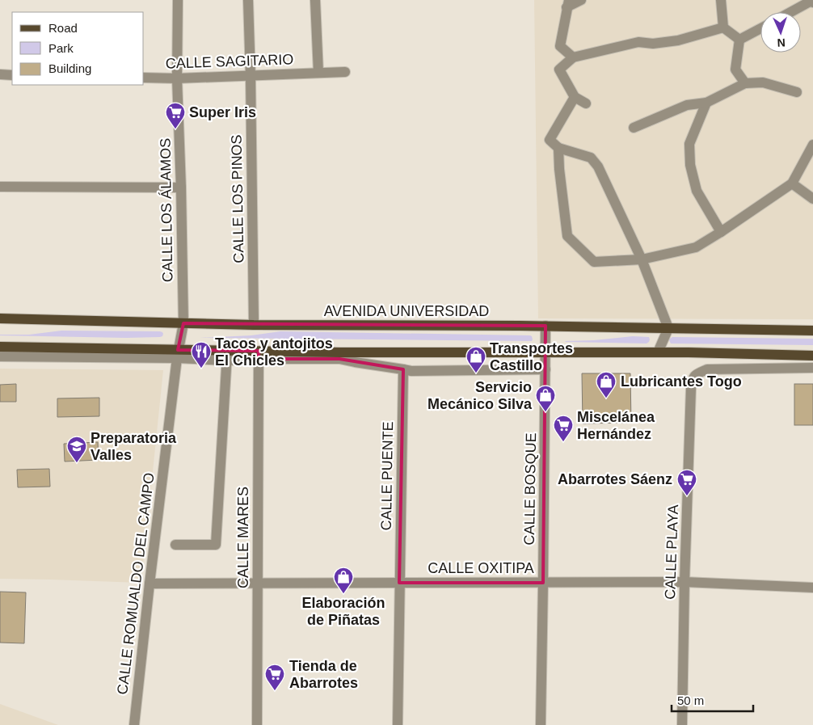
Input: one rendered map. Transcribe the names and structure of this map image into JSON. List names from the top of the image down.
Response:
{
  "streets": {
    "main road": ["AVENIDA UNIVERSIDAD"],
    "street": [
      "CALLE SAGITARIO",
      "CALLE LOS PINOS",
      "CALLE LOS ÁLAMOS",
      "CALLE PUENTE",
      "CALLE BOSQUE",
      "CALLE MARES",
      "CALLE PLAYA",
      "CALLE OXITIPA",
      "CALLE ROMUALDO DEL CAMPO"
    ]
  },
  "crossings": [
    ["CALLE SAGITARIO", "CALLE LOS PINOS"],
    ["CALLE SAGITARIO", "CALLE LOS ÁLAMOS"],
    ["CALLE LOS PINOS", "AVENIDA UNIVERSIDAD"],
    ["CALLE LOS ÁLAMOS", "AVENIDA UNIVERSIDAD"],
    ["CALLE LOS ÁLAMOS", "CALLE ROMUALDO DEL CAMPO"],
    ["AVENIDA UNIVERSIDAD", "CALLE BOSQUE"],
    ["CALLE PUENTE", "CALLE OXITIPA"],
    ["CALLE BOSQUE", "CALLE OXITIPA"],
    ["CALLE MARES", "CALLE OXITIPA"],
    ["CALLE PLAYA", "CALLE OXITIPA"],
    ["CALLE OXITIPA", "CALLE ROMUALDO DEL CAMPO"]
  ],
  "places": {
    "supermarket": [
      "Super Iris",
      "Miscelánea Hernández",
      "Abarrotes Sáenz",
      "Tienda de Abarrotes"
    ],
    "restaurant": ["Tacos y antojitos El Chicles"],
    "shop": [
      "Transportes Castillo",
      "Lubricantes Togo",
      "Servicio Mecánico Silva",
      "Elaboración de Piñatas"
    ],
    "school or university": ["Preparatoria Valles"]
  },
  "legend": ["Road", "Park", "Building"],
  "scale_bar": "50 m",
  "north": "bottom"
}
